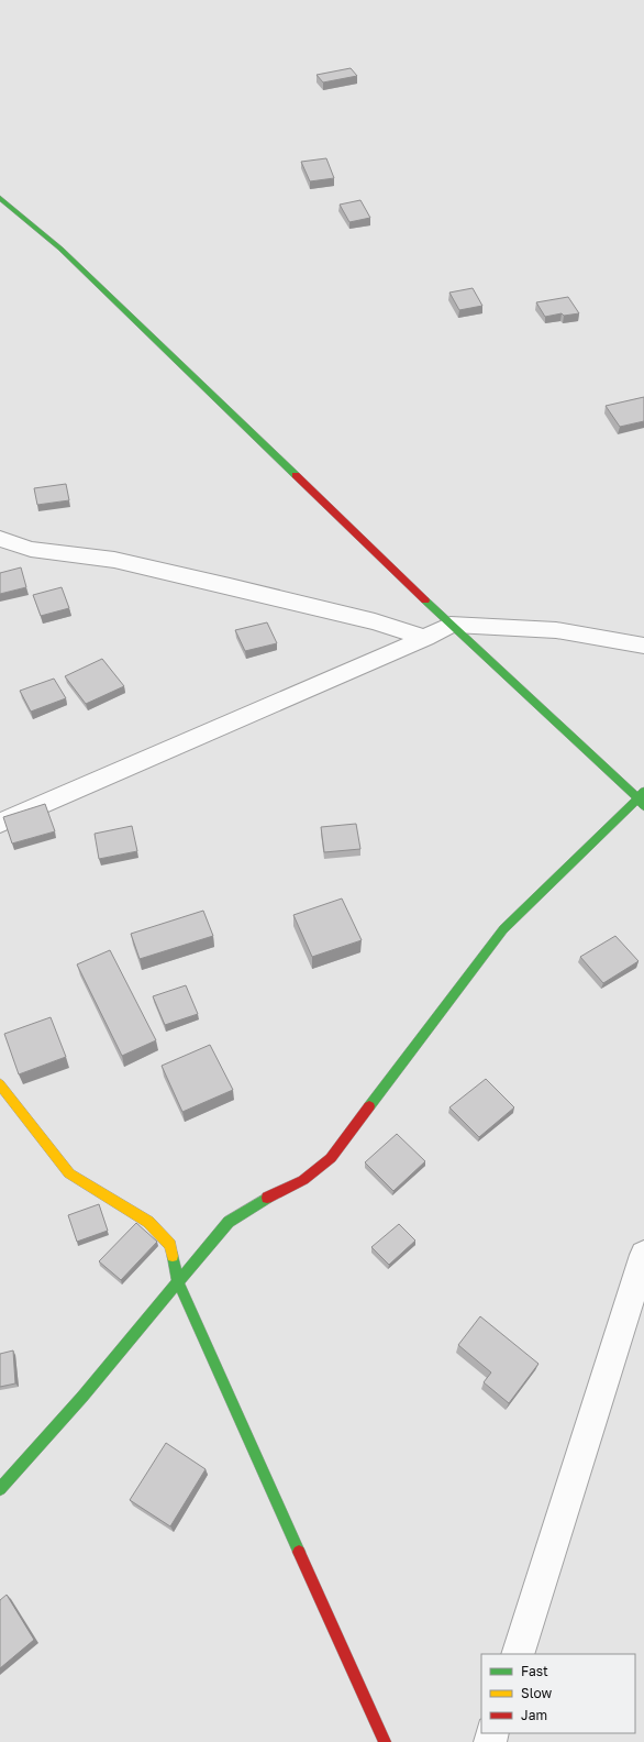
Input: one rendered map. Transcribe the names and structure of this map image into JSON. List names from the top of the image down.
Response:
{
  "legend": ["Fast", "Slow", "Jam"]
}
